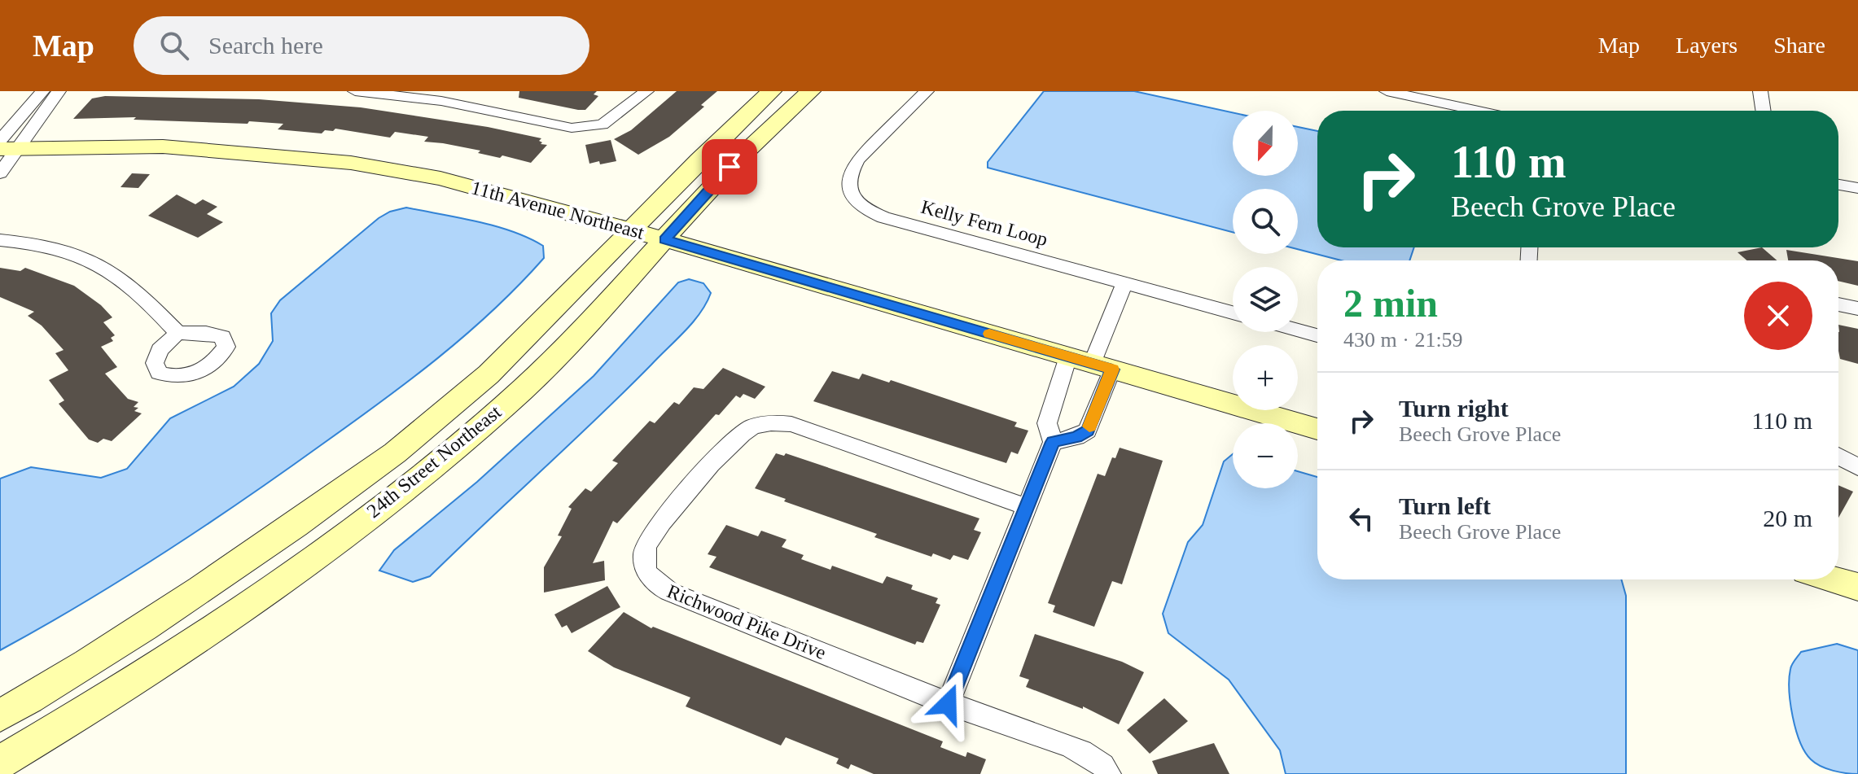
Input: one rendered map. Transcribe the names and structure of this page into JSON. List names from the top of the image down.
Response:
{
  "streets": {
    "street": [
      "11th Avenue Northeast",
      "Kelly Fern Loop",
      "24th Street Northeast",
      "Richwood Pike Drive"
    ]
  },
  "crossings": [
    ["11th Avenue Northeast", "24th Street Northeast"]
  ],
  "north": "bottom",
  "page": {
    "header": "Map",
    "search": "Search here",
    "nav": ["Map", "Layers", "Share"],
    "map_buttons": ["+", "−"],
    "turn": ["110 m", "Beech Grove Place"],
    "heading": ["2 min", "430 m · 21:59"],
    "list": [
      {
        "name": "Turn right",
        "note": "Beech Grove Place",
        "value": "110 m"
      },
      {
        "name": "Turn left",
        "note": "Beech Grove Place",
        "value": "20 m"
      }
    ]
  }
}
